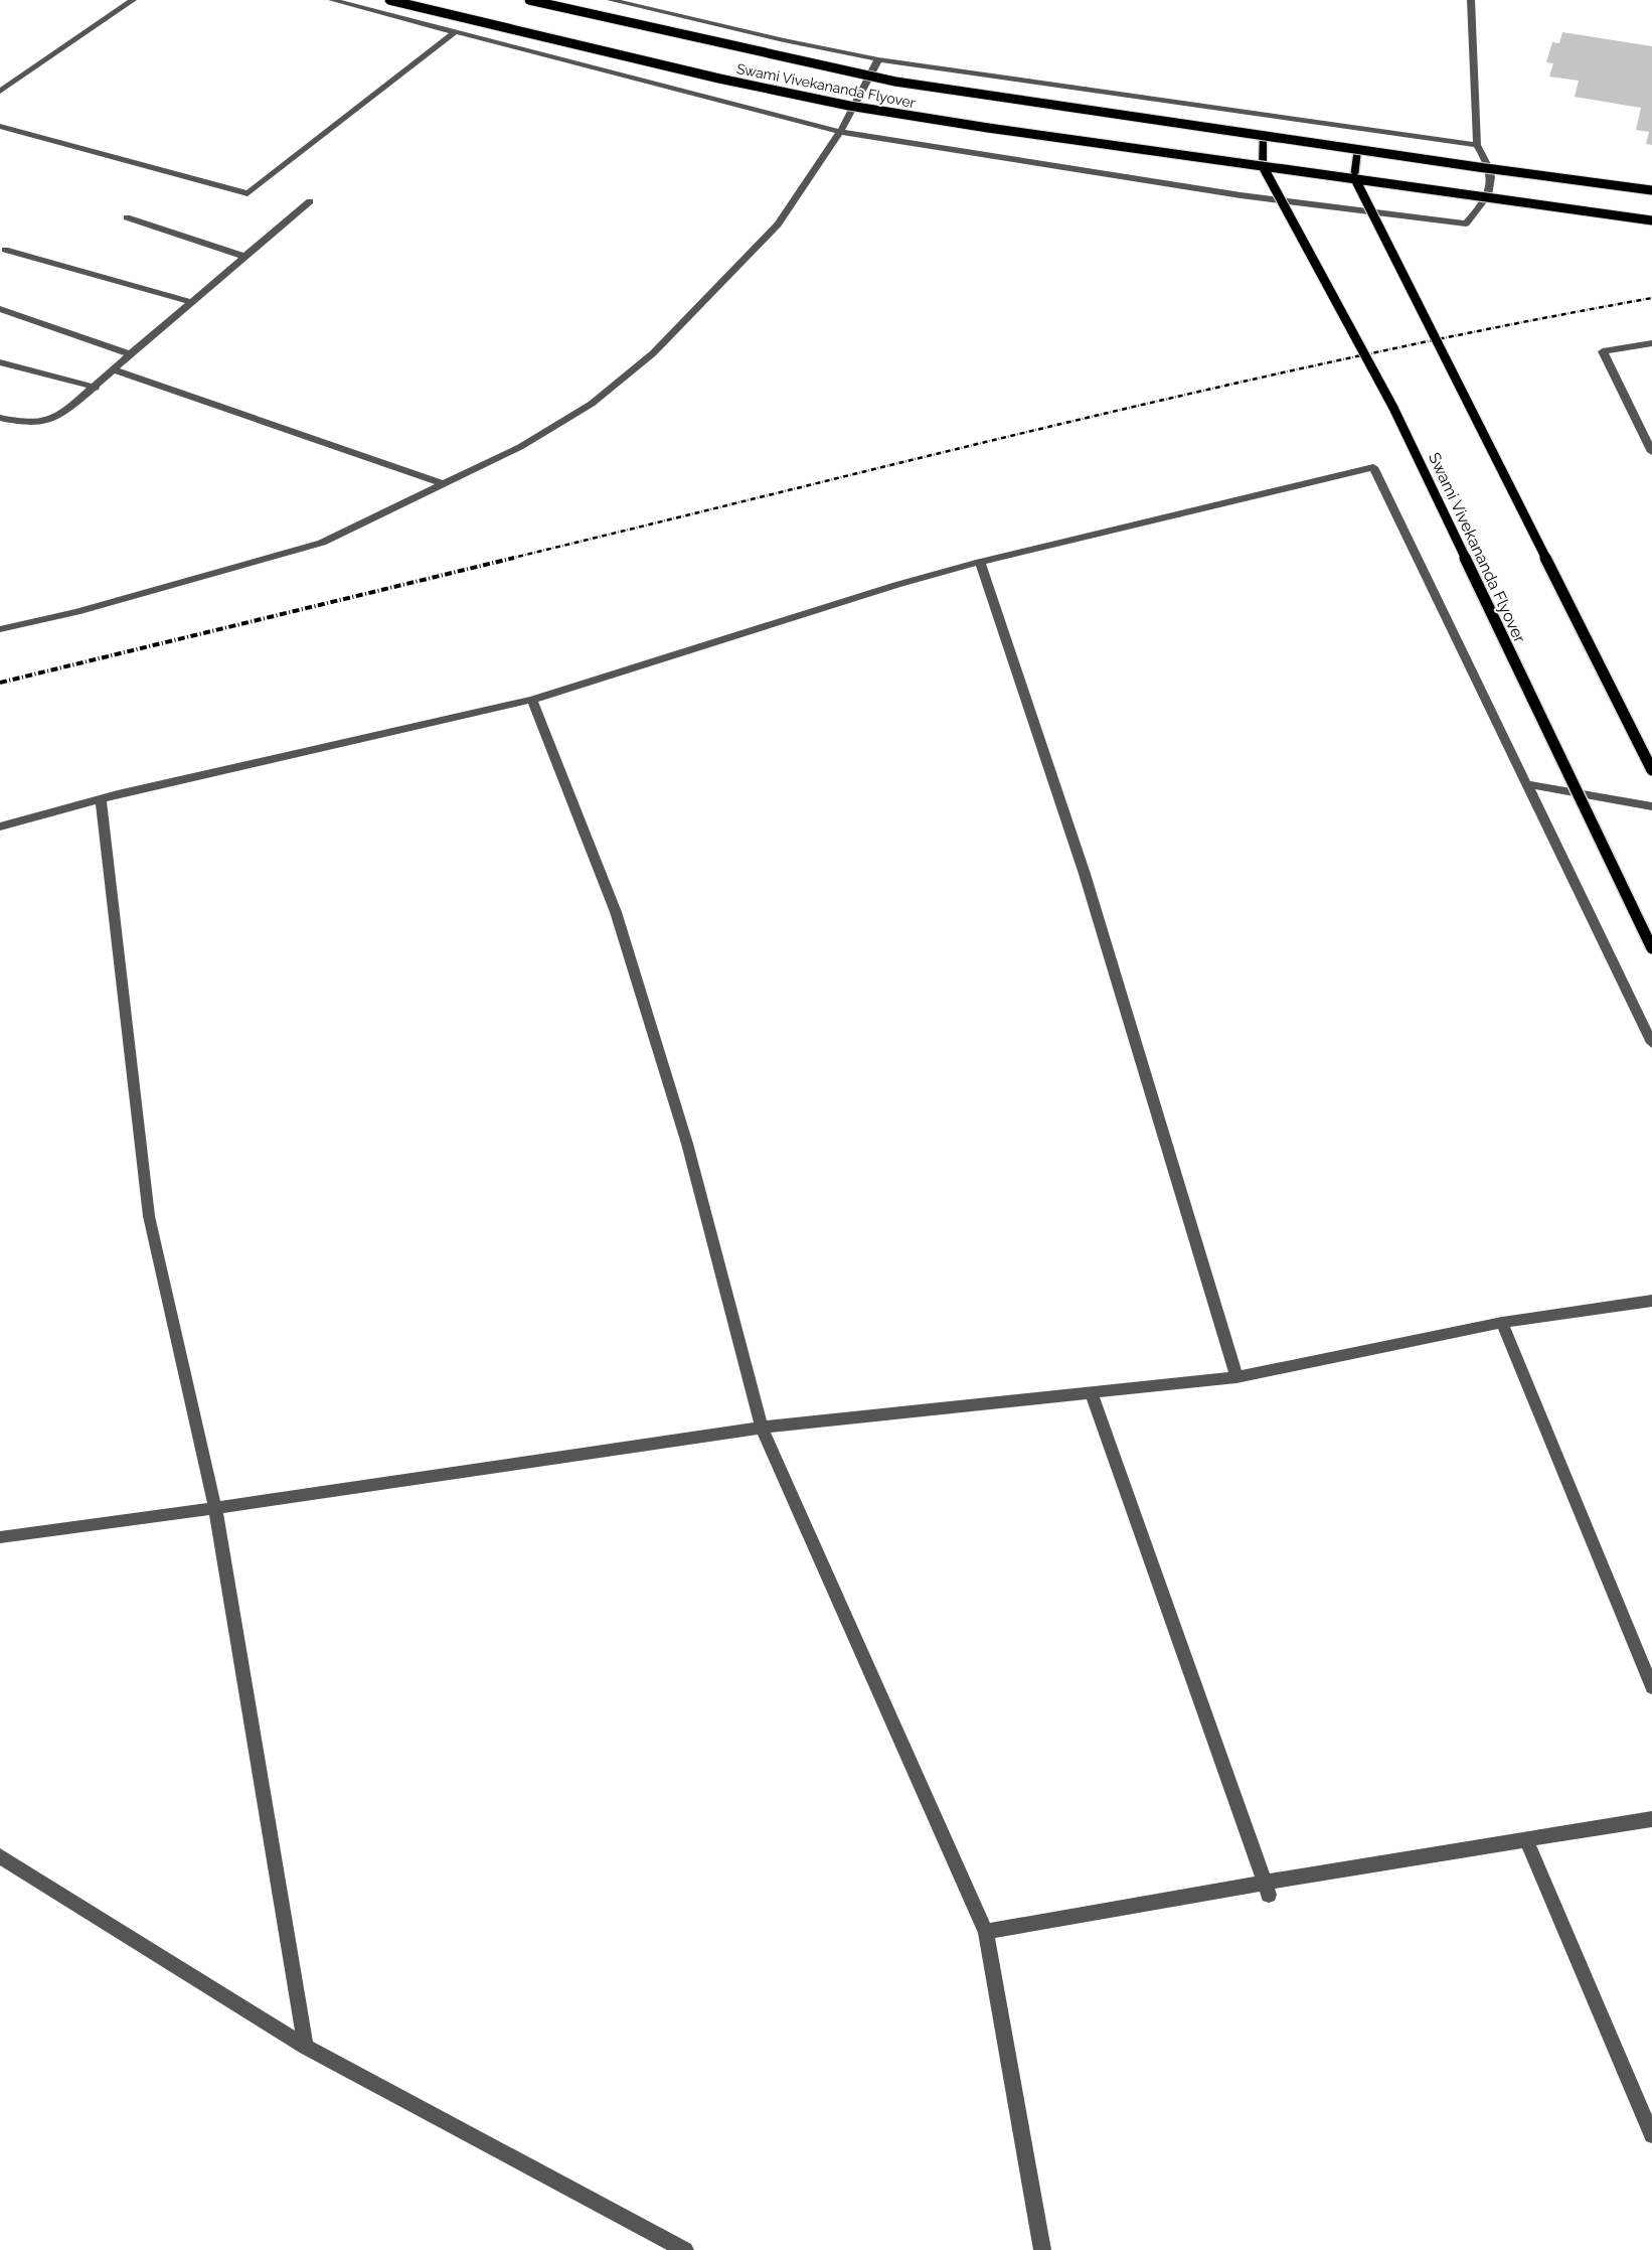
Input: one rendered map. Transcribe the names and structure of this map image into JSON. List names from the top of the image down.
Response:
{
  "streets": {
    "main road": ["Swami Vivekananda Flyover"]
  }
}
